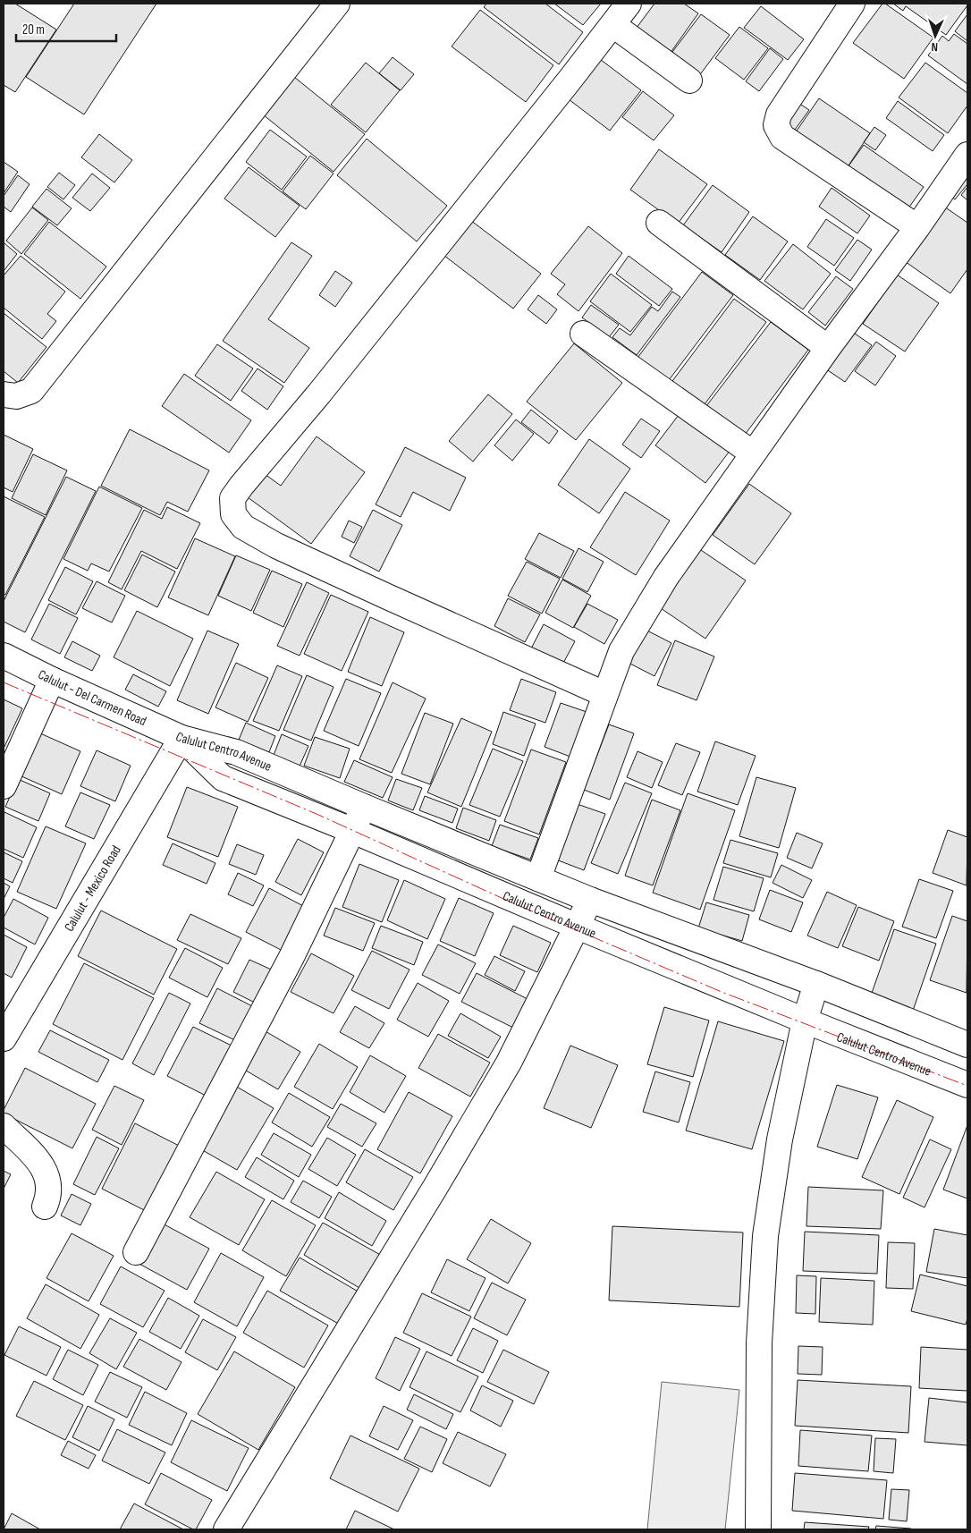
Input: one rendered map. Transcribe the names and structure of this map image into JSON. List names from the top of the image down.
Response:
{
  "streets": {
    "street": ["Calulut - Del Carmen Road", "Calulut Centro Avenue", "Calulut - Mexico Road"]
  },
  "crossings": [
    ["Calulut - Del Carmen Road", "Calulut Centro Avenue"],
    ["Calulut - Del Carmen Road", "Calulut - Mexico Road"],
    ["Calulut Centro Avenue", "Calulut - Mexico Road"]
  ],
  "scale_bar": "20 m",
  "north": "bottom"
}
